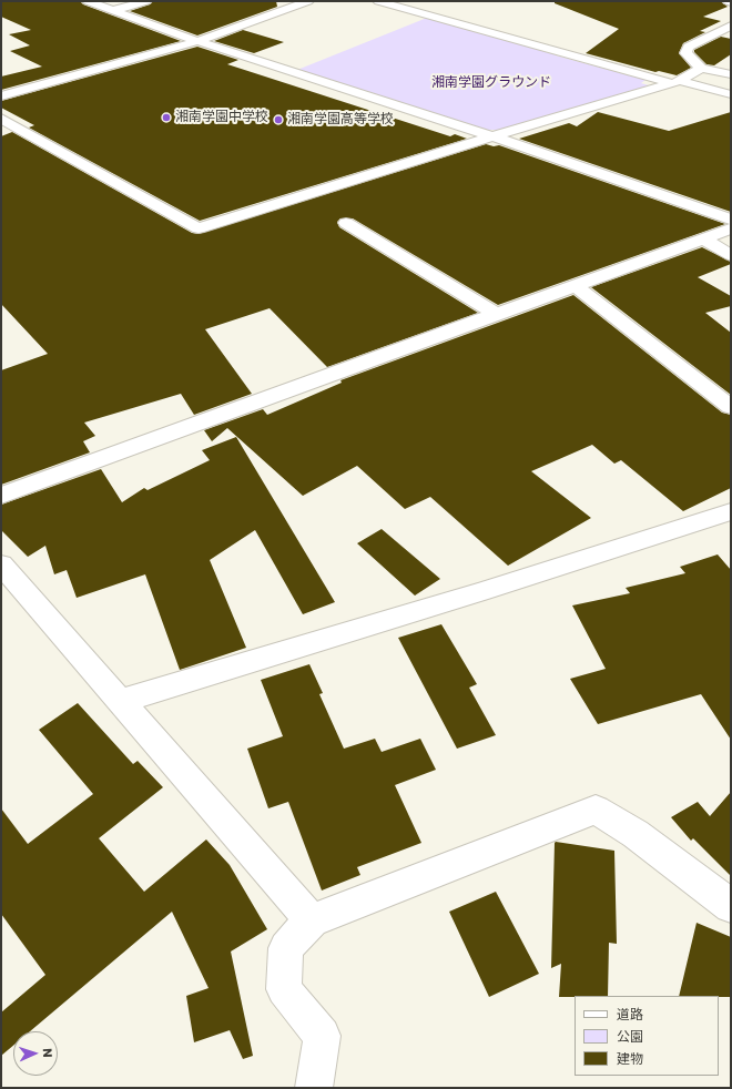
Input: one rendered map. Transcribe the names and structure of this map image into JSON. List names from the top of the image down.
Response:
{
  "parks": ["湘南学園グラウンド"],
  "places": ["湘南学園中学校", "湘南学園高等学校"],
  "legend": ["道路", "公園", "建物"],
  "north": "right"
}
